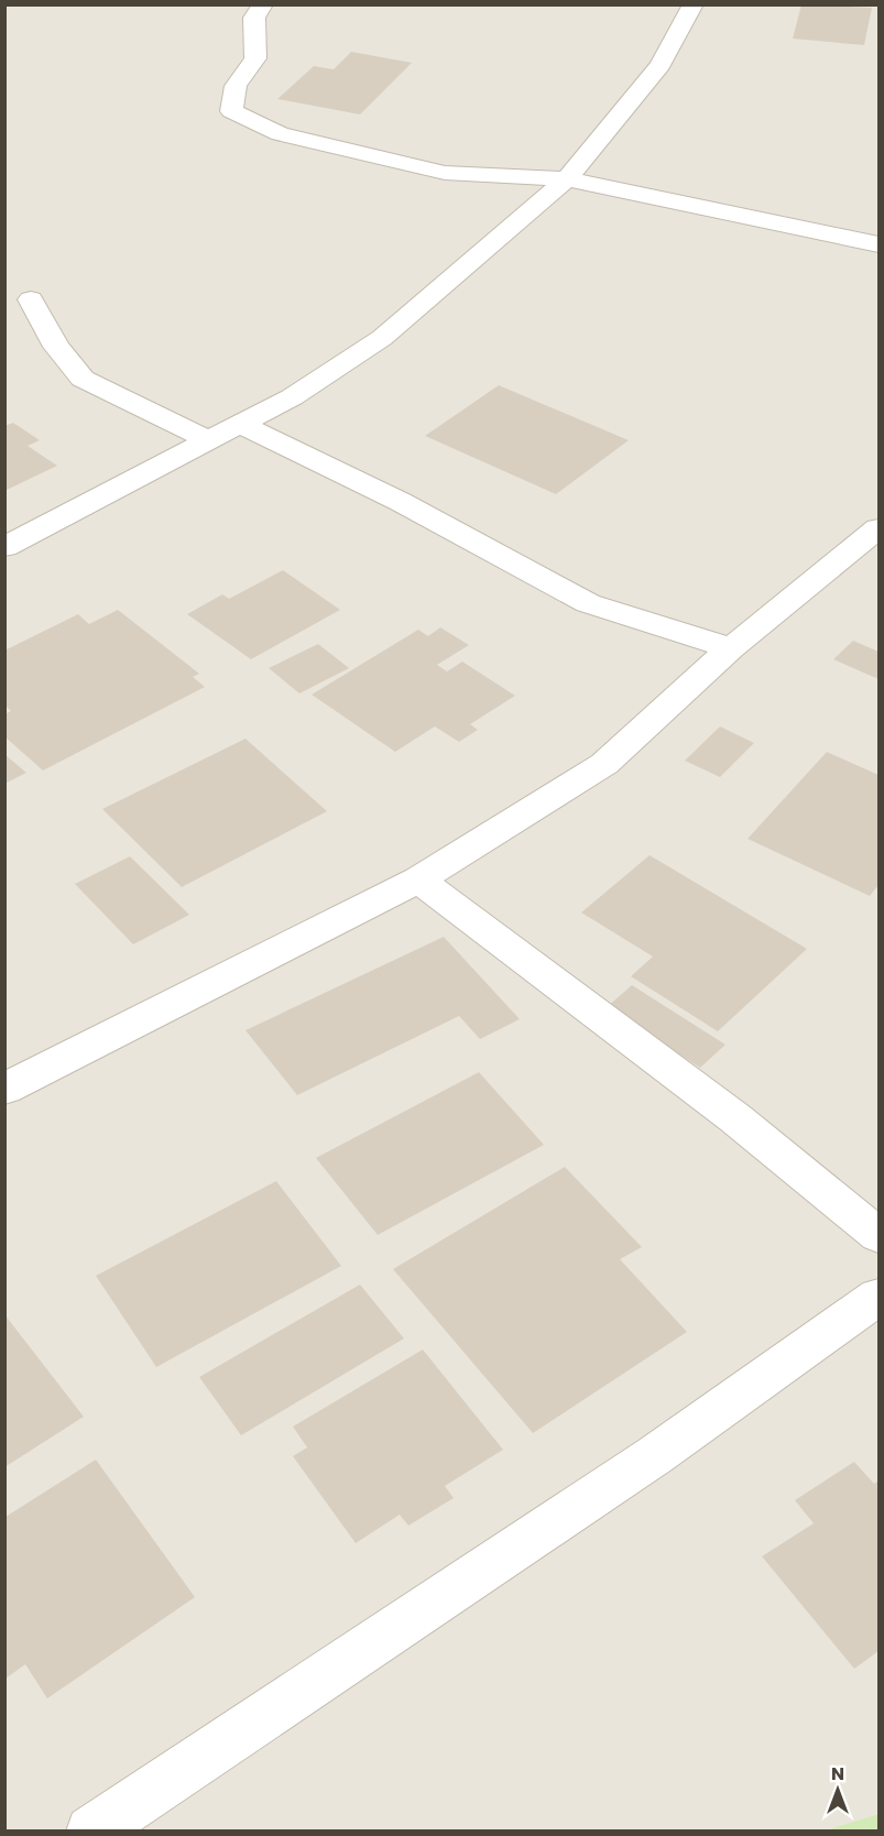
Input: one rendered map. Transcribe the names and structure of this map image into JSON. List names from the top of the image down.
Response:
{
  "north": "top"
}
